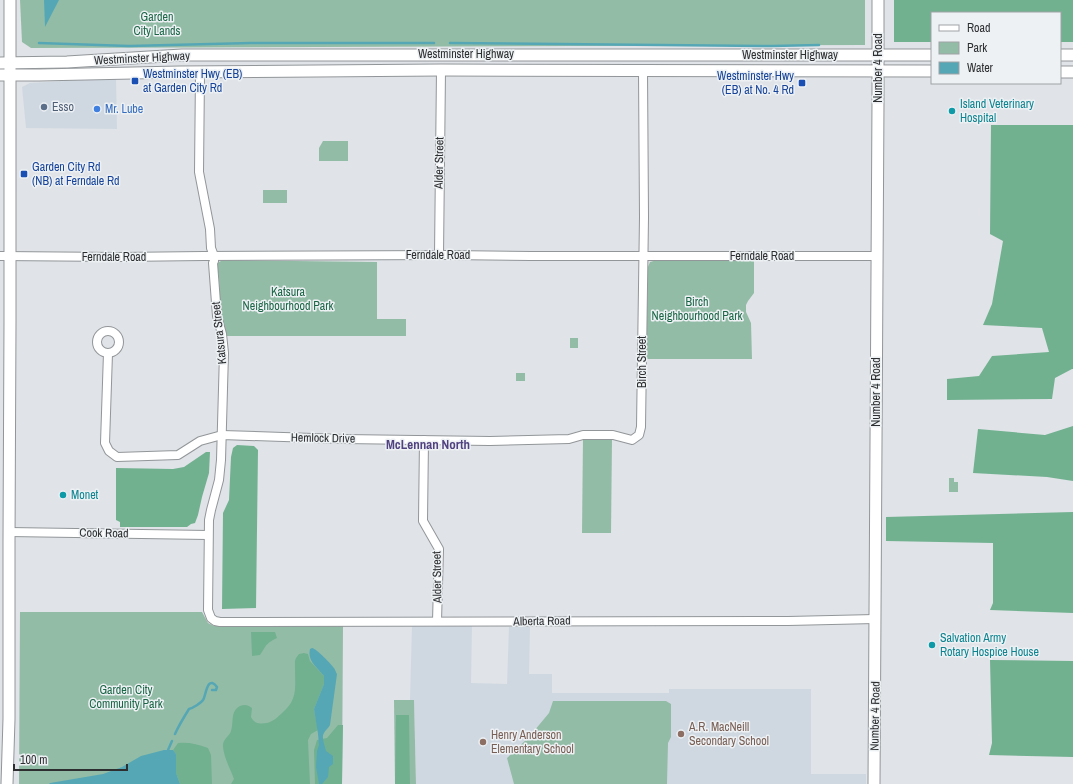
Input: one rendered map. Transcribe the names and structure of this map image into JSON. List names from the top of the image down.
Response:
{
  "streets": {
    "main road": ["Westminster Highway", "Number 4 Road"],
    "street": [
      "Alder Street",
      "Ferndale Road",
      "Katsura Street",
      "Birch Street",
      "Hemlock Drive",
      "Cook Road",
      "Alberta Road"
    ]
  },
  "crossings": [
    ["Westminster Highway", "Number 4 Road"],
    ["Westminster Highway", "Alder Street"],
    ["Westminster Highway", "Katsura Street"],
    ["Westminster Highway", "Birch Street"],
    ["Number 4 Road", "Ferndale Road"],
    ["Number 4 Road", "Alberta Road"],
    ["Alder Street", "Ferndale Road"],
    ["Alder Street", "Hemlock Drive"],
    ["Alder Street", "Alberta Road"],
    ["Ferndale Road", "Katsura Street"],
    ["Ferndale Road", "Birch Street"],
    ["Katsura Street", "Hemlock Drive"],
    ["Katsura Street", "Cook Road"],
    ["Katsura Street", "Alberta Road"],
    ["Birch Street", "Hemlock Drive"]
  ],
  "districts": ["McLennan North"],
  "parks": [
    "Garden City Lands",
    "Katsura Neighbourhood Park",
    "Birch Neighbourhood Park",
    "Garden City Community Park"
  ],
  "places": {
    "transit": ["Westminster Hwy (EB) at Garden City Rd", "Westminster Hwy (EB) at No. 4 Rd", "Garden City Rd (NB) at Ferndale Rd"],
    "other": [
      "Esso",
      "Mr. Lube",
      "Island Veterinary Hospital",
      "Monet",
      "Salvation Army Rotary Hospice House",
      "A.R. MacNeill Secondary School",
      "Henry Anderson Elementary School"
    ]
  },
  "legend": ["Road", "Park", "Water"],
  "scale_bar": "100 m"
}
